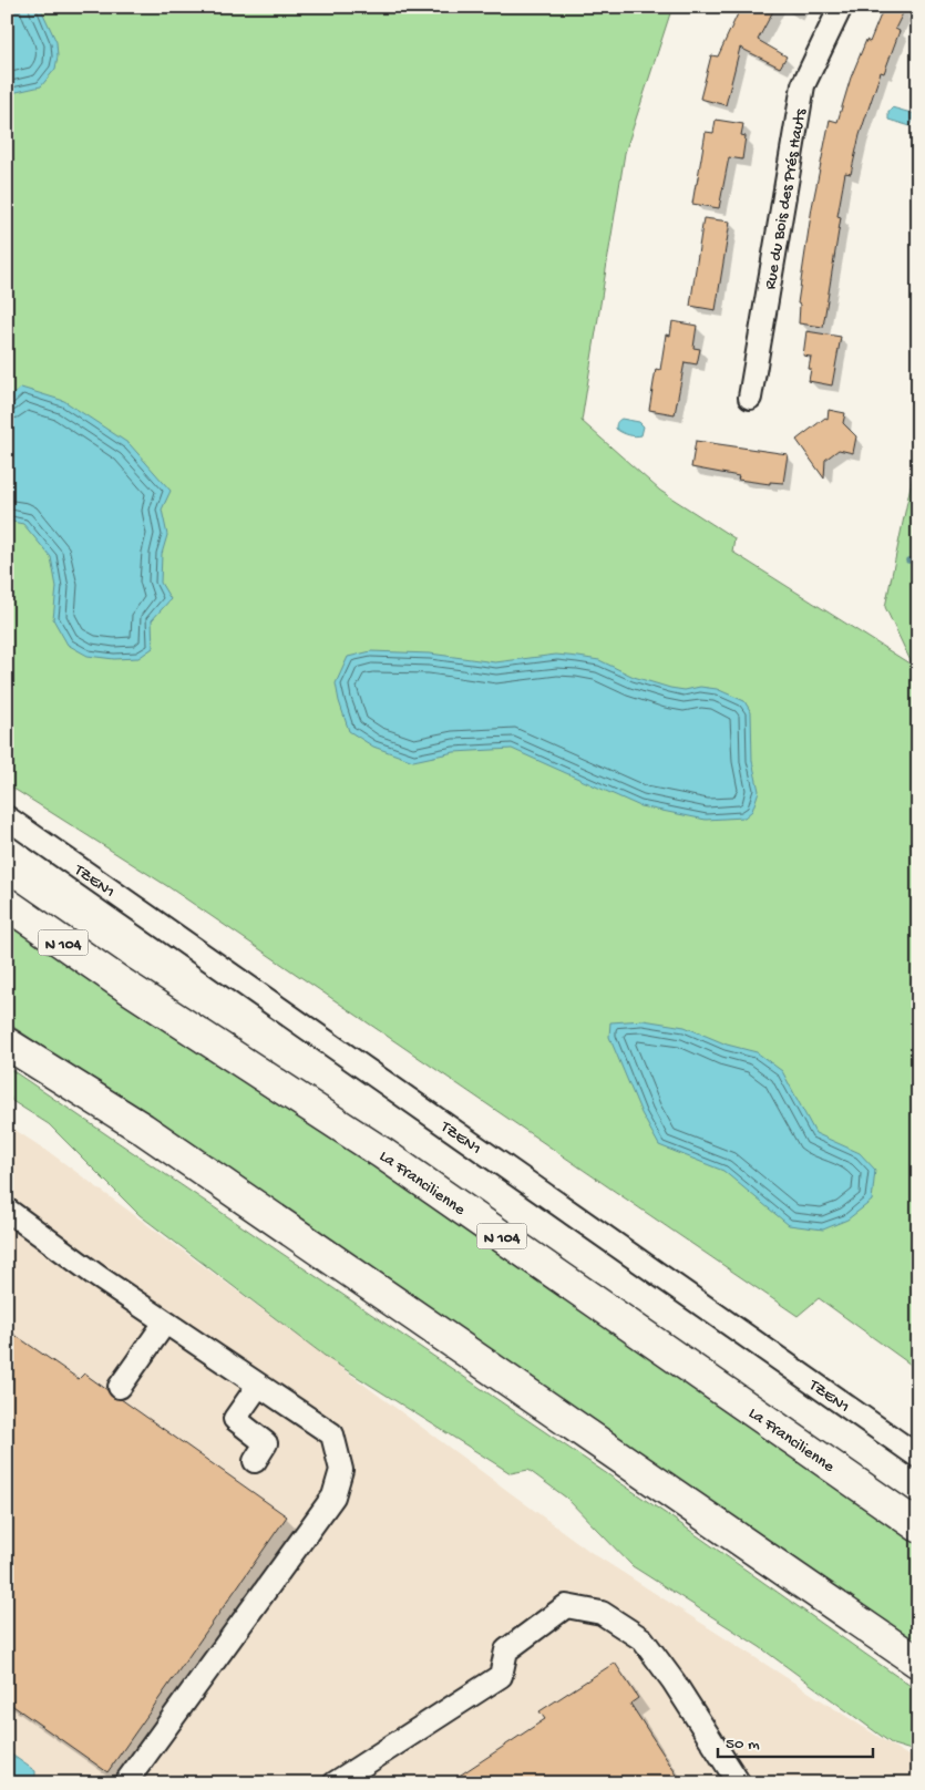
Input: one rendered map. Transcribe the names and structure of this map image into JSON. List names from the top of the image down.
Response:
{
  "streets": {
    "highway": ["N 104", "La Francilienne"],
    "street": ["Rue du Bois des Prés Hauts", "TZEN1"]
  },
  "scale_bar": "50 m"
}
